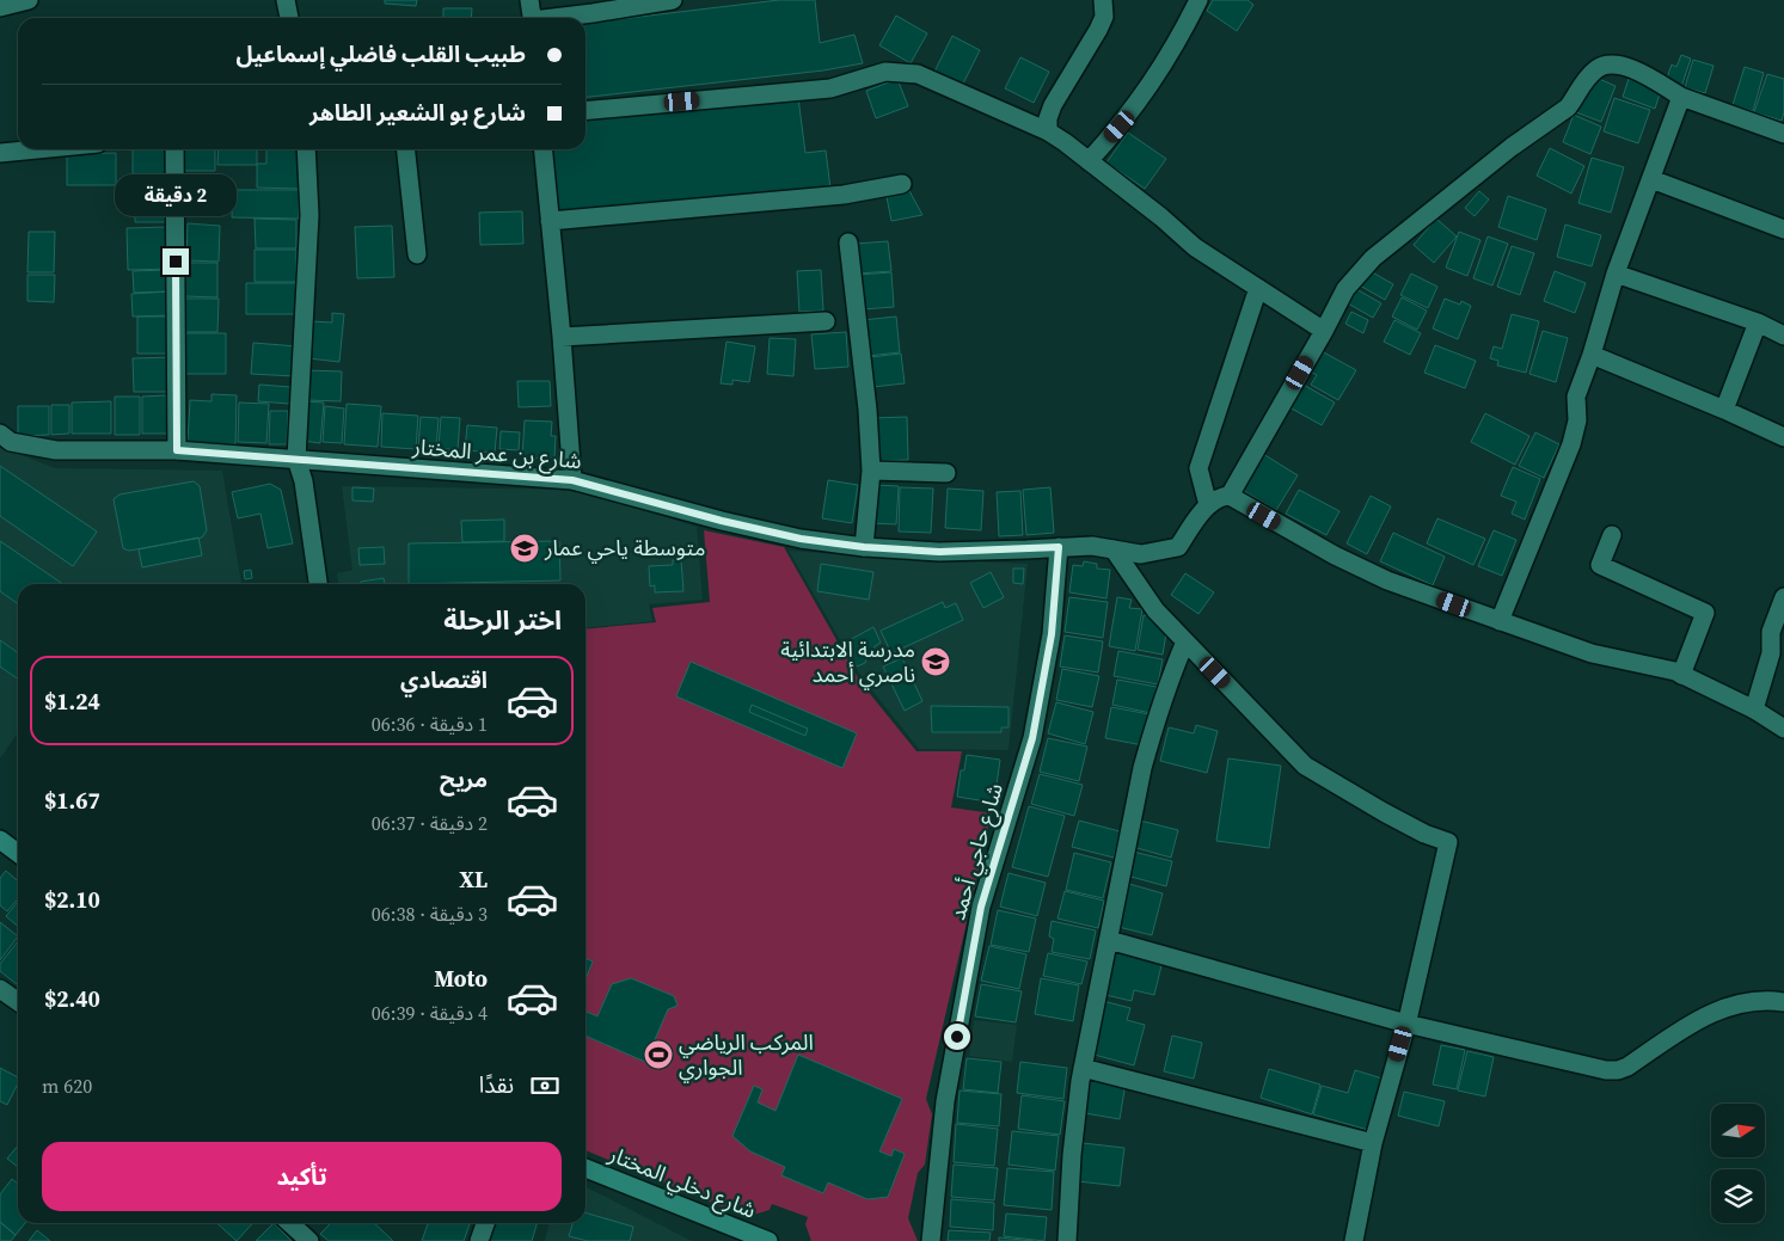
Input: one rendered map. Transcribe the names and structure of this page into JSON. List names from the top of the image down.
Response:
{
  "streets": {
    "main road": ["شارع دخلي المختار"],
    "street": ["شارع بن عمر المختار", "شارع حاجي أحمد"]
  },
  "crossings": [
    ["شارع بن عمر المختار", "شارع حاجي أحمد"]
  ],
  "places": {
    "school or university": ["متوسطة ياحي عمار", "مدرسة الابتدائية ناصري أحمد"],
    "sports": ["المركب الرياضي الجواري"]
  },
  "north": "right",
  "page": {
    "banner": ["طبيب القلب فاضلي إسماعيل", "شارع بو الشعير الطاهر"],
    "bubble": "2 دقيقة",
    "heading": "اختر الرحلة",
    "list": [
      {
        "name": "اقتصادي",
        "note": "1 دقيقة · 06:36",
        "value": "$1.24"
      },
      {
        "name": "مريح",
        "note": "2 دقيقة · 06:37",
        "value": "$1.67"
      },
      {
        "name": "XL",
        "note": "3 دقيقة · 06:38",
        "value": "$2.10"
      },
      {
        "name": "Moto",
        "note": "4 دقيقة · 06:39",
        "value": "$2.40"
      }
    ],
    "pay": ["نقدًا", "620 m"],
    "buttons": "تأكيد"
  }
}
